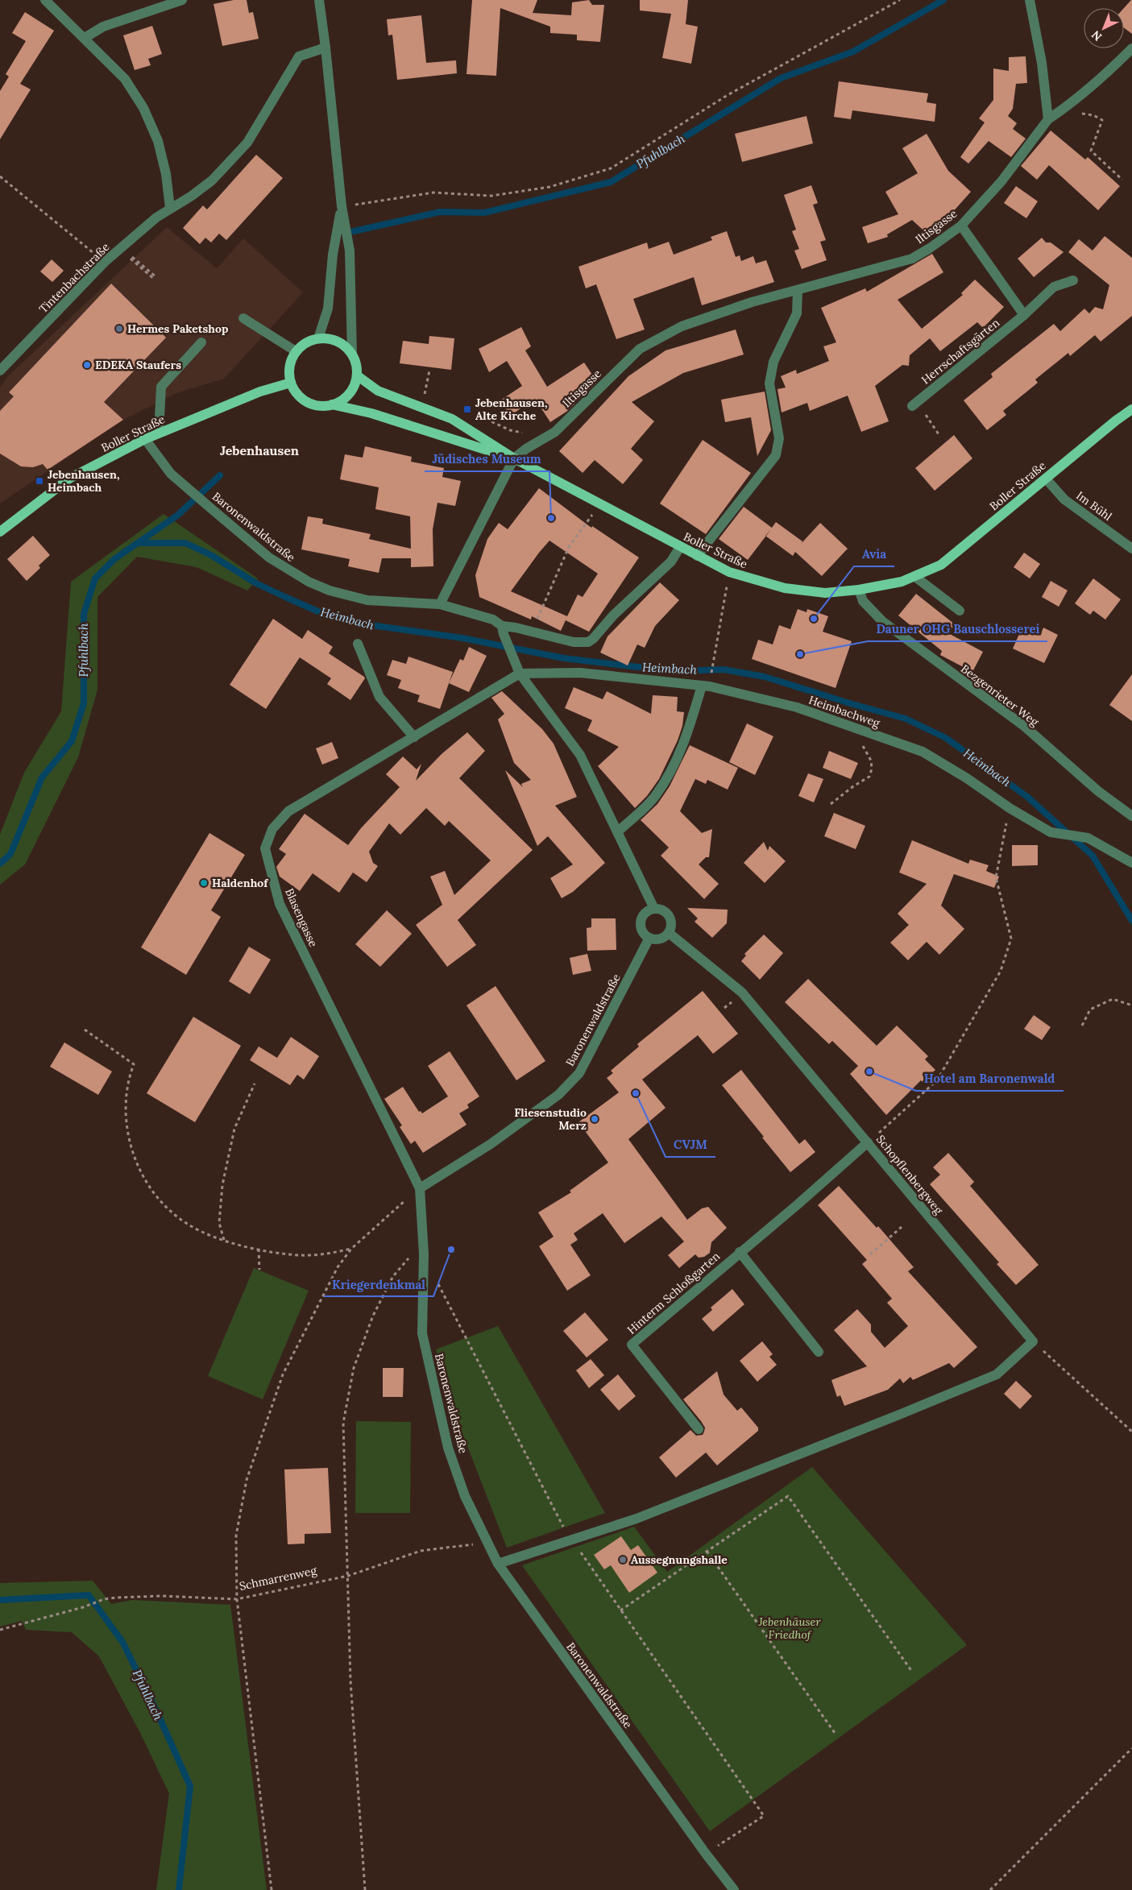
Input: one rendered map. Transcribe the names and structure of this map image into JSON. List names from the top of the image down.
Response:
{
  "streets": {
    "main road": ["Boller Straße"],
    "street": [
      "Iltisgasse",
      "Tintenbachstraße",
      "Herrschaftsgärten",
      "Im Bühl",
      "Baronenwaldstraße",
      "Bezgenrieter Weg",
      "Heimbachweg",
      "Blasengasse",
      "Schopflenbergweg",
      "Hinterm Schloßgarten"
    ],
    "path": ["Schmarrenweg"]
  },
  "crossings": [
    ["Iltisgasse", "Boller Straße"],
    ["Iltisgasse", "Baronenwaldstraße"],
    ["Boller Straße", "Im Bühl"],
    ["Boller Straße", "Baronenwaldstraße"],
    ["Boller Straße", "Bezgenrieter Weg"],
    ["Baronenwaldstraße", "Blasengasse"],
    ["Baronenwaldstraße", "Schopflenbergweg"],
    ["Baronenwaldstraße", "Schmarrenweg"],
    ["Heimbachweg", "Blasengasse"],
    ["Schopflenbergweg", "Hinterm Schloßgarten"]
  ],
  "districts": ["Jebenhausen"],
  "water": ["Pfuhlbach", "Heimbach"],
  "parks": ["Jebenhäuser Friedhof"],
  "places": {
    "other": [
      "Hermes Paketshop",
      "EDEKA Staufers",
      "Jüdisches Museum",
      "Avia",
      "Dauner OHG Bauschlosserei",
      "Haldenhof",
      "Hotel am Baronenwald",
      "CVJM",
      "Fliesenstudio Merz",
      "Kriegerdenkmal",
      "Aussegnungshalle"
    ],
    "transit": ["Jebenhausen, Alte Kirche", "Jebenhausen, Heimbach"]
  },
  "north": "bottom left"
}
